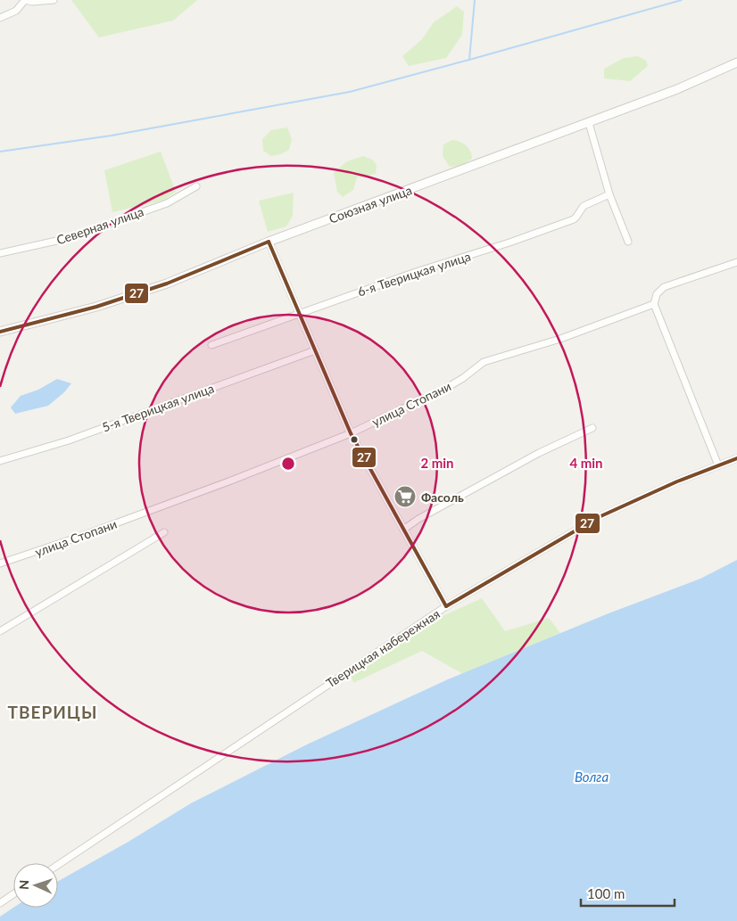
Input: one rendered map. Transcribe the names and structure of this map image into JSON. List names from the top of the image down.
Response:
{
  "streets": {
    "street": [
      "Союзная улица",
      "Северная улица",
      "6-я Тверицкая улица",
      "улица Стопани",
      "5-я Тверицкая улица",
      "Тверицкая набережная"
    ]
  },
  "districts": ["ТВЕРИЦЫ"],
  "water": ["Волга"],
  "places": {
    "supermarket": ["Фасоль"]
  },
  "lines": ["transit line 27"],
  "scale_bar": "100 m",
  "north": "left",
  "rings": ["2 min", "4 min"]
}
